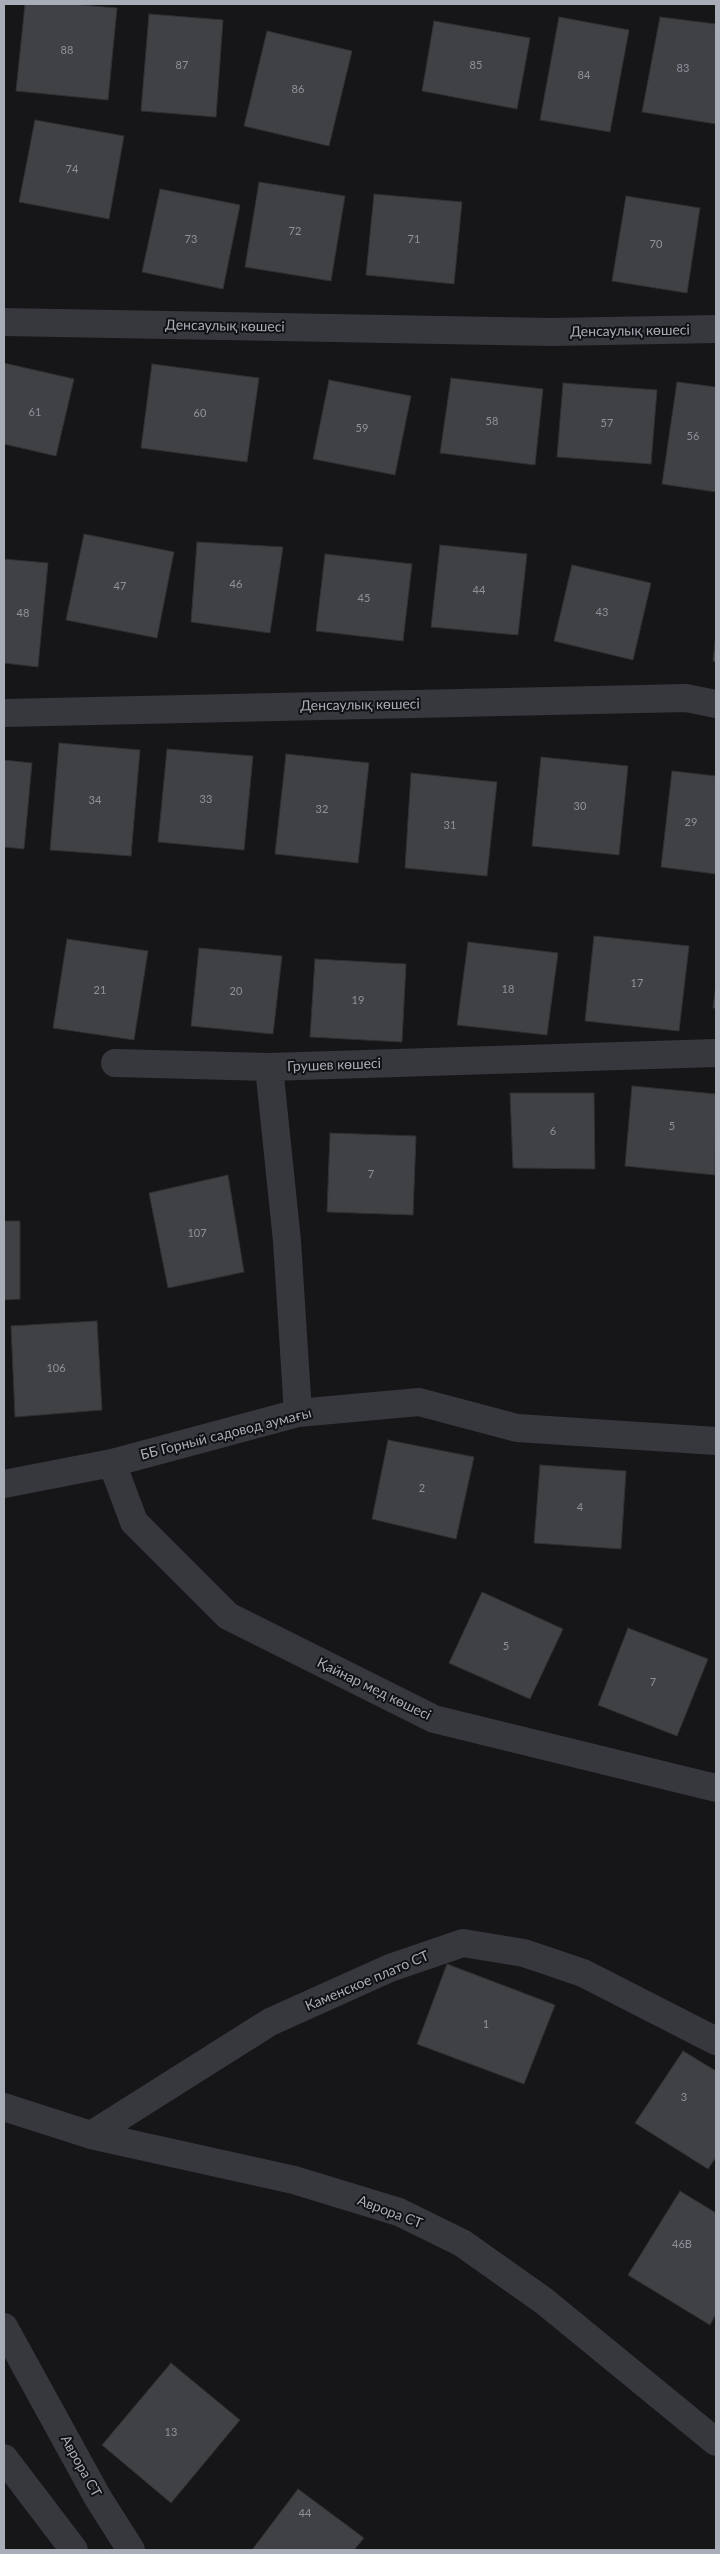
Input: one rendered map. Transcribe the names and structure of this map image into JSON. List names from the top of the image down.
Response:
{
  "streets": {
    "street": [
      "Денсаулық көшесі",
      "Грушев көшесі",
      "ББ Горный садовод аумағы",
      "Қайнар мед көшесі",
      "Каменское плато СТ",
      "Аврора СТ"
    ]
  },
  "crossings": [
    ["Грушев көшесі", "ББ Горный садовод аумағы"],
    ["ББ Горный садовод аумағы", "Қайнар мед көшесі"],
    ["Каменское плато СТ", "Аврора СТ"]
  ],
  "house_numbers": [
    "88",
    "87",
    "85",
    "83",
    "84",
    "86",
    "74",
    "72",
    "73",
    "71",
    "70",
    "61",
    "60",
    "58",
    "57",
    "59",
    "56",
    "46",
    "47",
    "44",
    "45",
    "43",
    "48",
    "33",
    "34",
    "30",
    "32",
    "29",
    "31",
    "17",
    "18",
    "21",
    "20",
    "19",
    "5",
    "6",
    "7",
    "107",
    "106",
    "2",
    "4",
    "5",
    "7",
    "1",
    "3",
    "46В",
    "13",
    "44"
  ]
}
